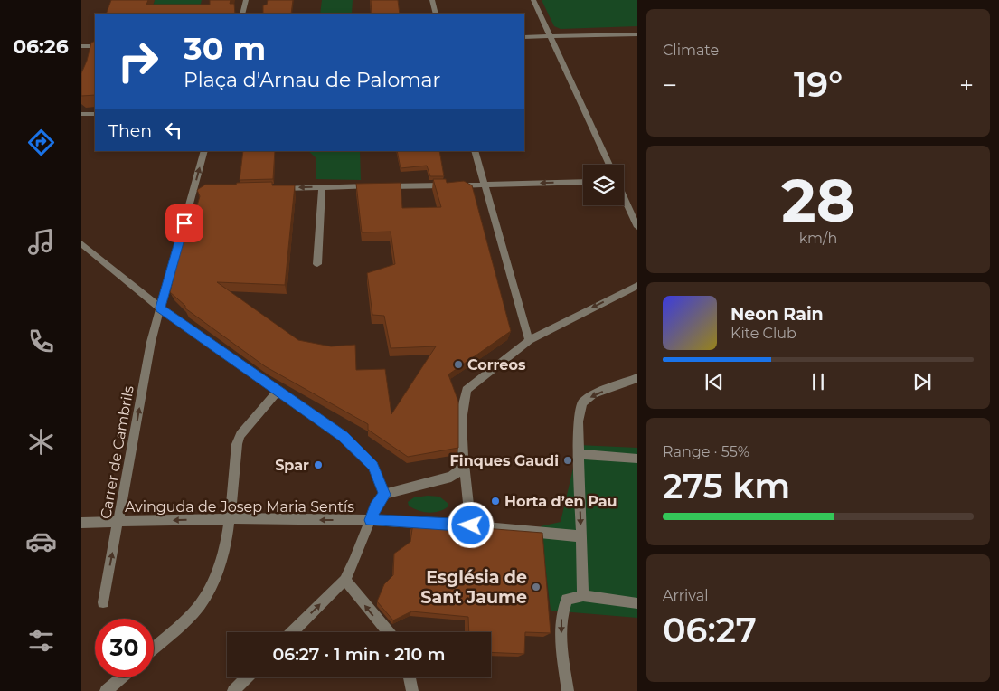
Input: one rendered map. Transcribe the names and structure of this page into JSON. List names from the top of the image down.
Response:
{
  "streets": {
    "street": ["Carrer de Cambrils", "Avinguda de Josep Maria Sentís"]
  },
  "crossings": [
    ["Carrer de Cambrils", "Avinguda de Josep Maria Sentís"]
  ],
  "one_way": ["Carrer de Cambrils", "Avinguda de Josep Maria Sentís"],
  "places": [
    "Correos",
    "Finques Gaudi",
    "Spar",
    "Horta d’en Pau",
    "Església de Sant Jaume"
  ],
  "page": {
    "tabs": "06:26",
    "tile": [
      "Climate",
      ["28", "km/h"],
      ["Range · 55%", "275 km"],
      ["Arrival", "06:27"]
    ],
    "turn": ["30 m", "Plaça d'Arnau de Palomar"],
    "heat": ["−", "19°", "+"],
    "then": "Then",
    "song": ["Neon Rain", "Kite Club"],
    "limit": "30",
    "trip": "06:27 · 1 min · 210 m"
  }
}
